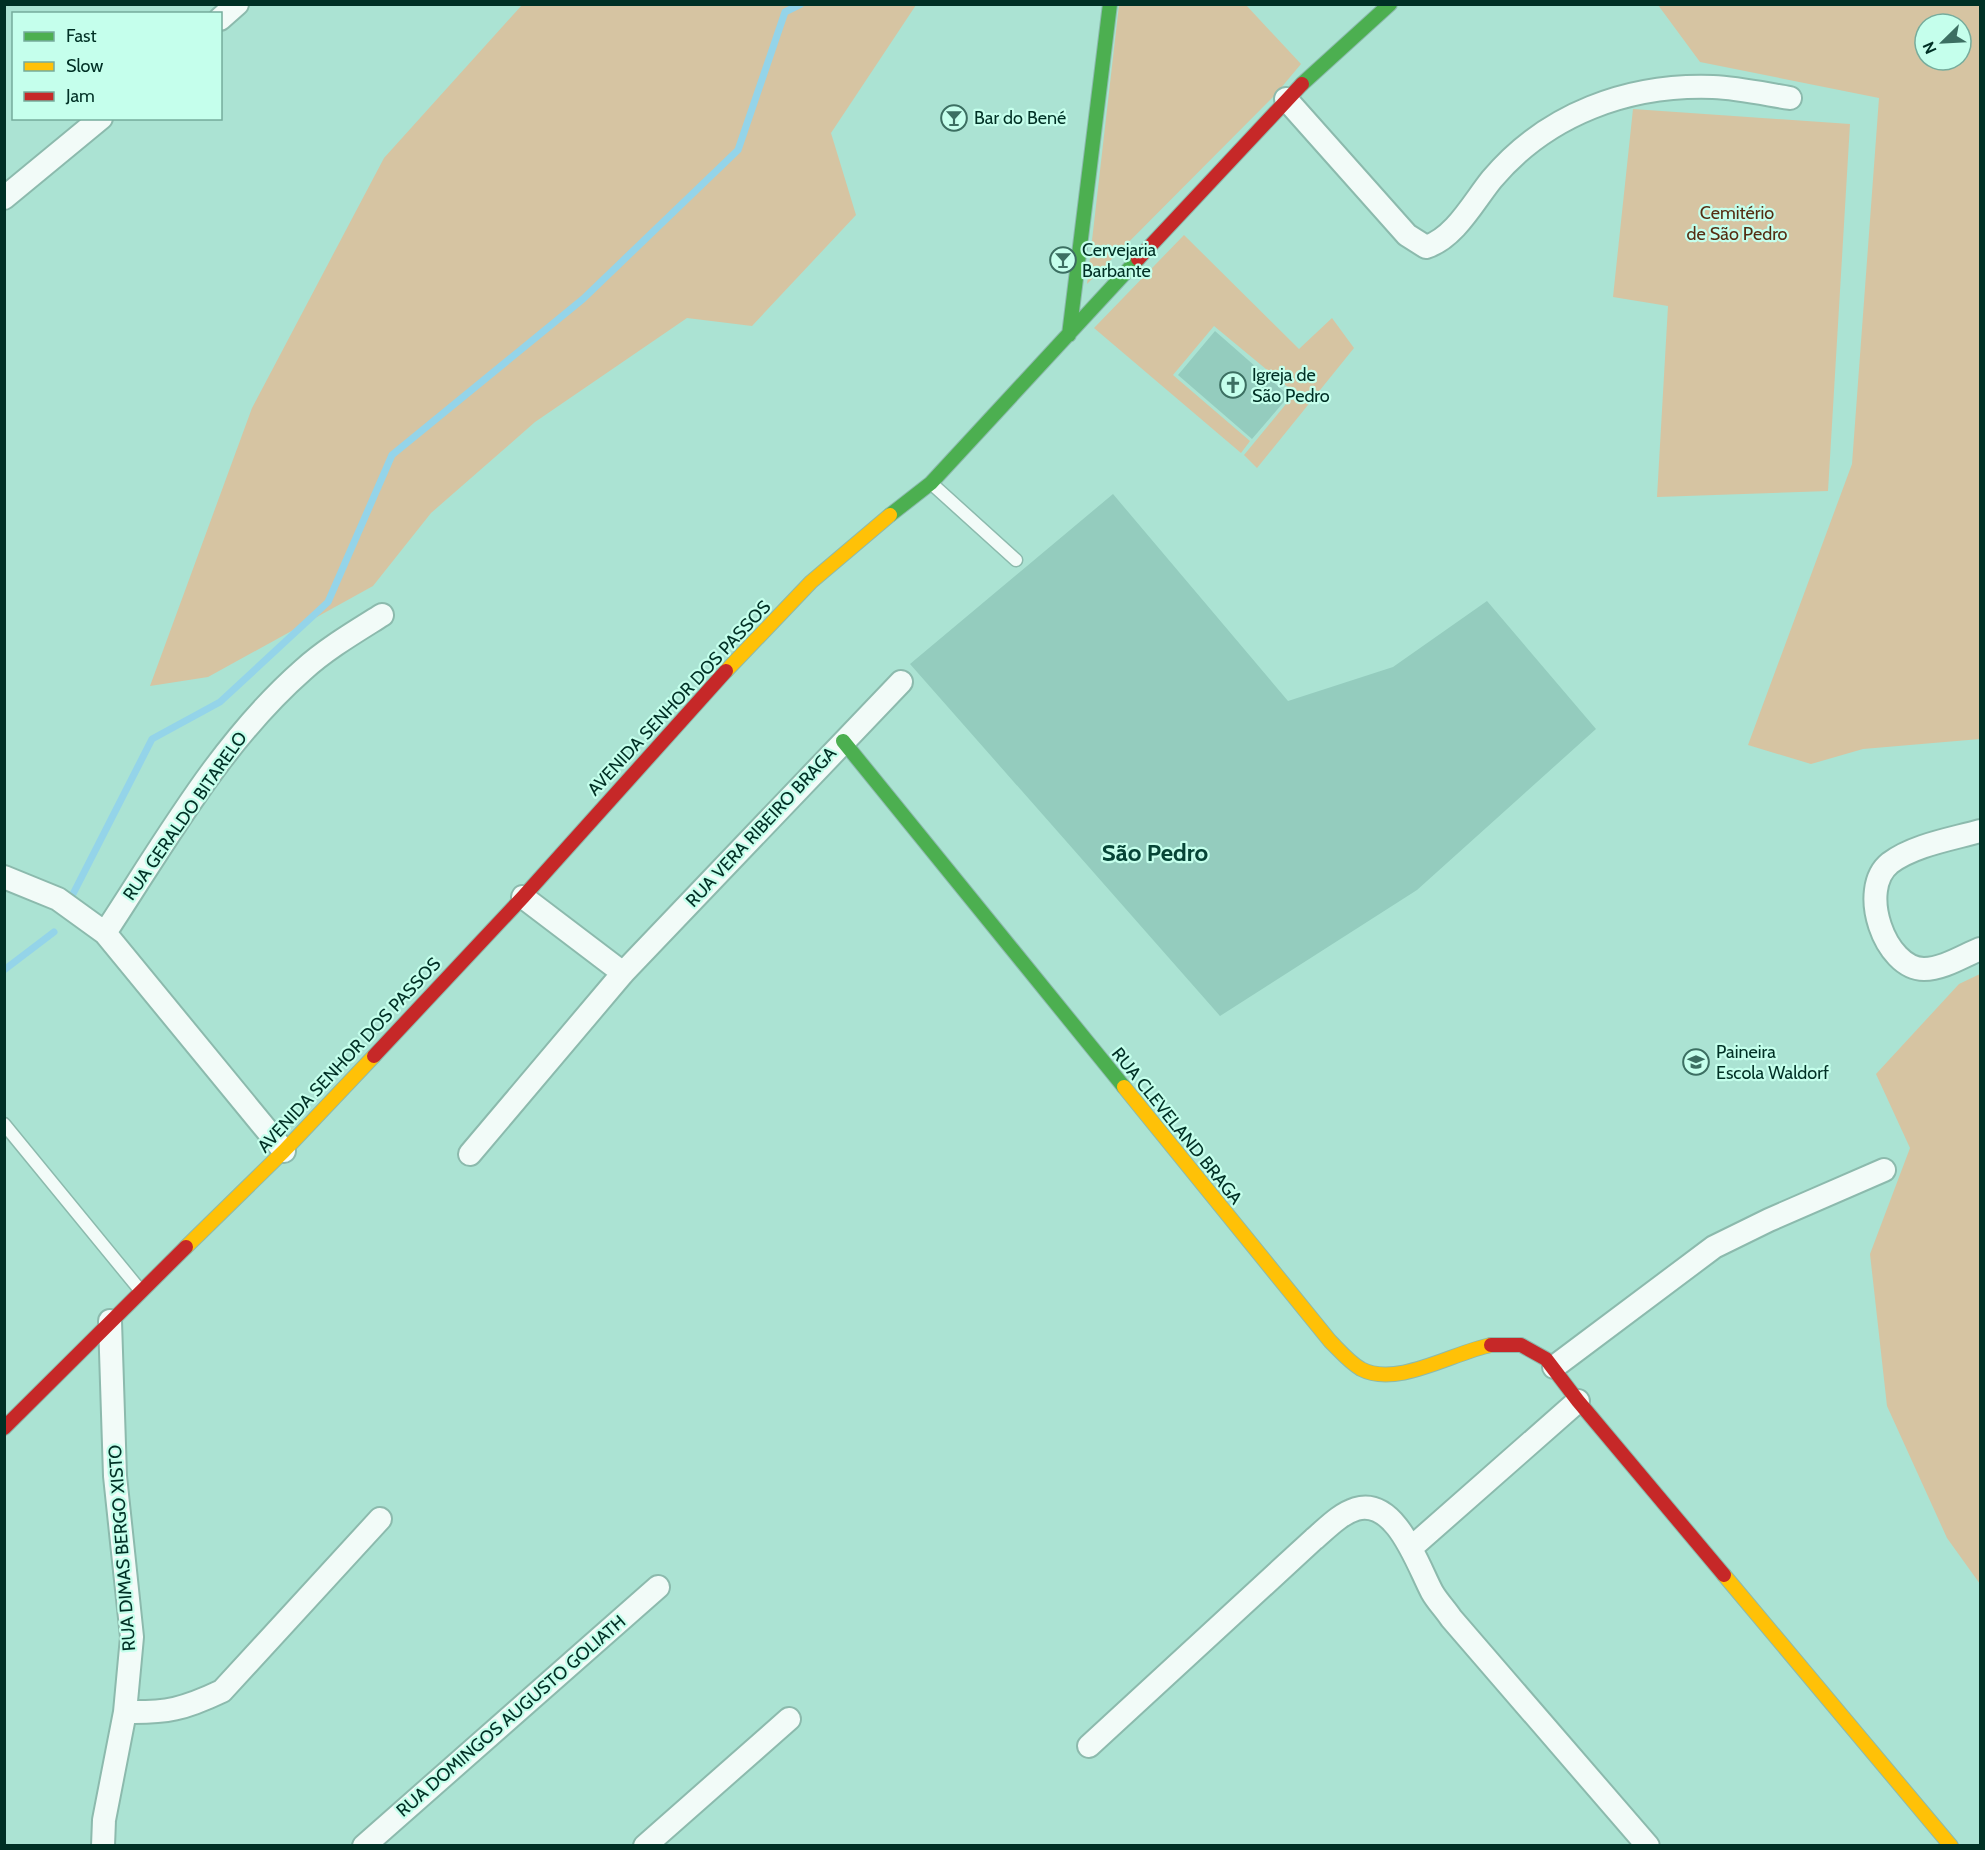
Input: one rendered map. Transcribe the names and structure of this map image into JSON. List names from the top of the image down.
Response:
{
  "streets": {
    "street": [
      "AVENIDA SENHOR DOS PASSOS",
      "RUA GERALDO BITARELO",
      "RUA VERA RIBEIRO BRAGA",
      "RUA CLEVELAND BRAGA",
      "RUA DIMAS BERGO XISTO",
      "RUA DOMINGOS AUGUSTO GOLIATH"
    ]
  },
  "crossings": [
    ["AVENIDA SENHOR DOS PASSOS", "RUA DIMAS BERGO XISTO"],
    ["RUA VERA RIBEIRO BRAGA", "RUA CLEVELAND BRAGA"]
  ],
  "districts": ["São Pedro"],
  "parks": ["Cemitério de São Pedro"],
  "places": {
    "bar": ["Bar do Bené", "Cervejaria Barbante"],
    "church": ["Igreja de São Pedro"],
    "school or university": ["Paineira Escola Waldorf"]
  },
  "legend": ["Fast", "Slow", "Jam"],
  "north": "bottom left"
}
